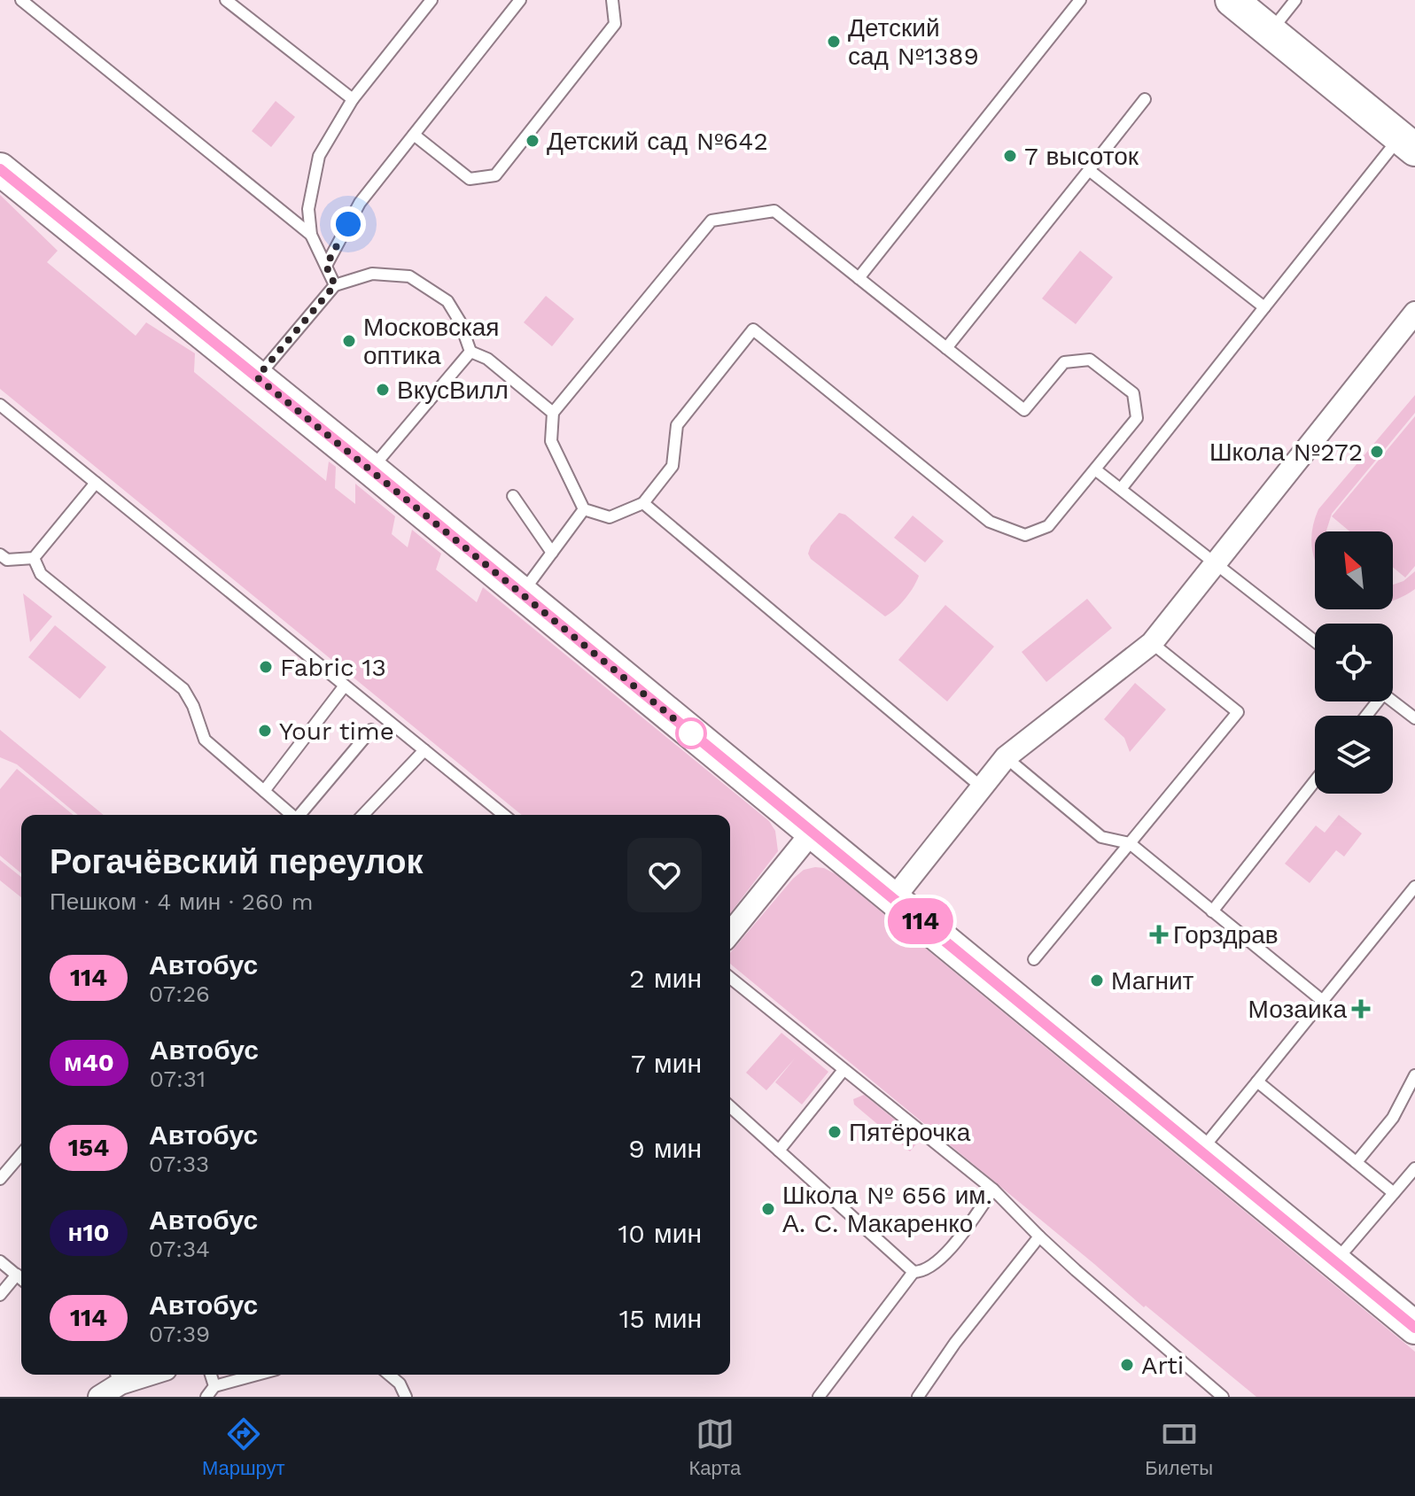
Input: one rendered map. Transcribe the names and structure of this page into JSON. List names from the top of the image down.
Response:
{
  "places": {
    "other": [
      "Детский сад №1389",
      "Детский сад №642",
      "7 высоток",
      "Московская оптика",
      "ВкусВилл",
      "Школа №272",
      "Fabric 13",
      "Your time",
      "Магнит",
      "Пятёрочка",
      "Школа № 656 им. А. С. Макаренко",
      "Arti"
    ],
    "health": ["Горздрав", "Мозаика"]
  },
  "lines": ["bus line 114"],
  "north": "top left",
  "page": {
    "on_map": "114",
    "heading": ["Рогачёвский переулок", "Пешком · 4 мин · 260 m"],
    "list": [
      {
        "mark": "114",
        "name": "Автобус",
        "note": "07:26",
        "value": "2 мин"
      },
      {
        "mark": "м40",
        "name": "Автобус",
        "note": "07:31",
        "value": "7 мин"
      },
      {
        "mark": "154",
        "name": "Автобус",
        "note": "07:33",
        "value": "9 мин"
      },
      {
        "mark": "н10",
        "name": "Автобус",
        "note": "07:34",
        "value": "10 мин"
      },
      {
        "mark": "114",
        "name": "Автобус",
        "note": "07:39",
        "value": "15 мин"
      }
    ],
    "tabs": ["Маршрут", "Карта", "Билеты"]
  }
}
